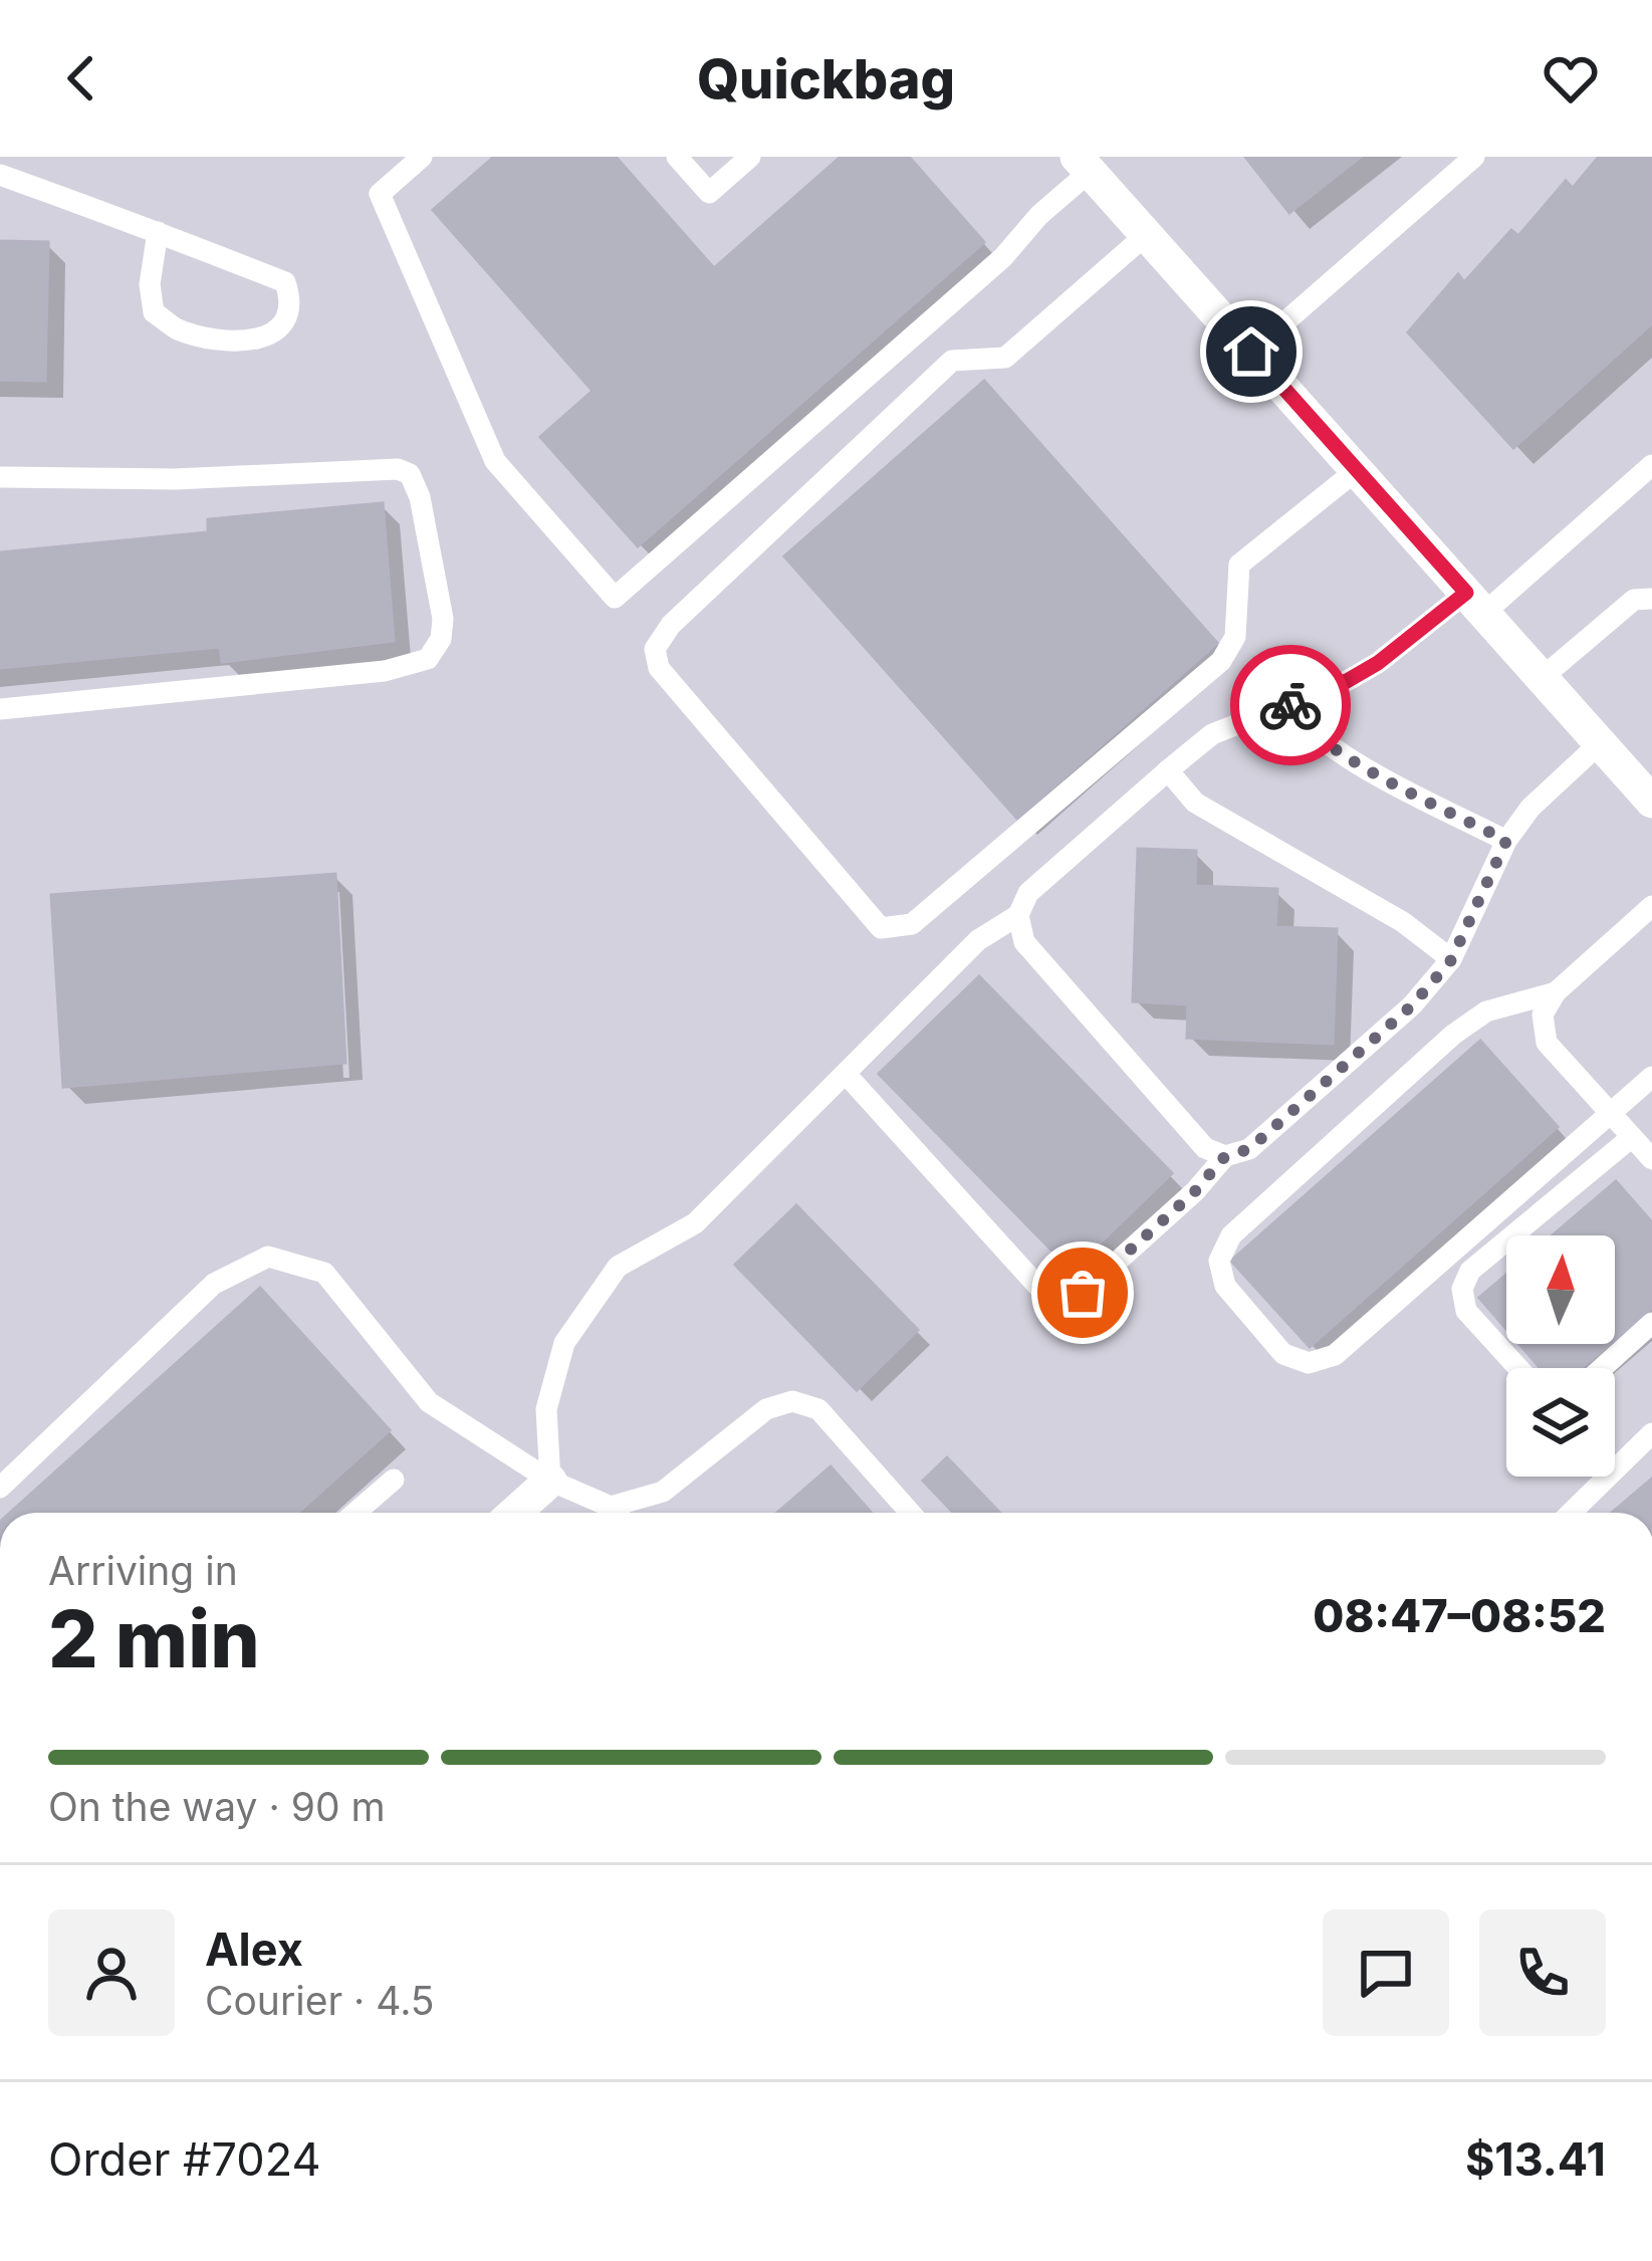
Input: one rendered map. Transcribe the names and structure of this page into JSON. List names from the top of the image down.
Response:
{
  "north": "top",
  "page": {
    "header": "Quickbag",
    "heading": ["2 min", "Arriving in", "08:47–08:52"],
    "panel": [
      "Alex",
      "Courier · 4.5",
      "Order #7024",
      "$13.41"
    ],
    "bar": "On the way · 90 m"
  }
}
